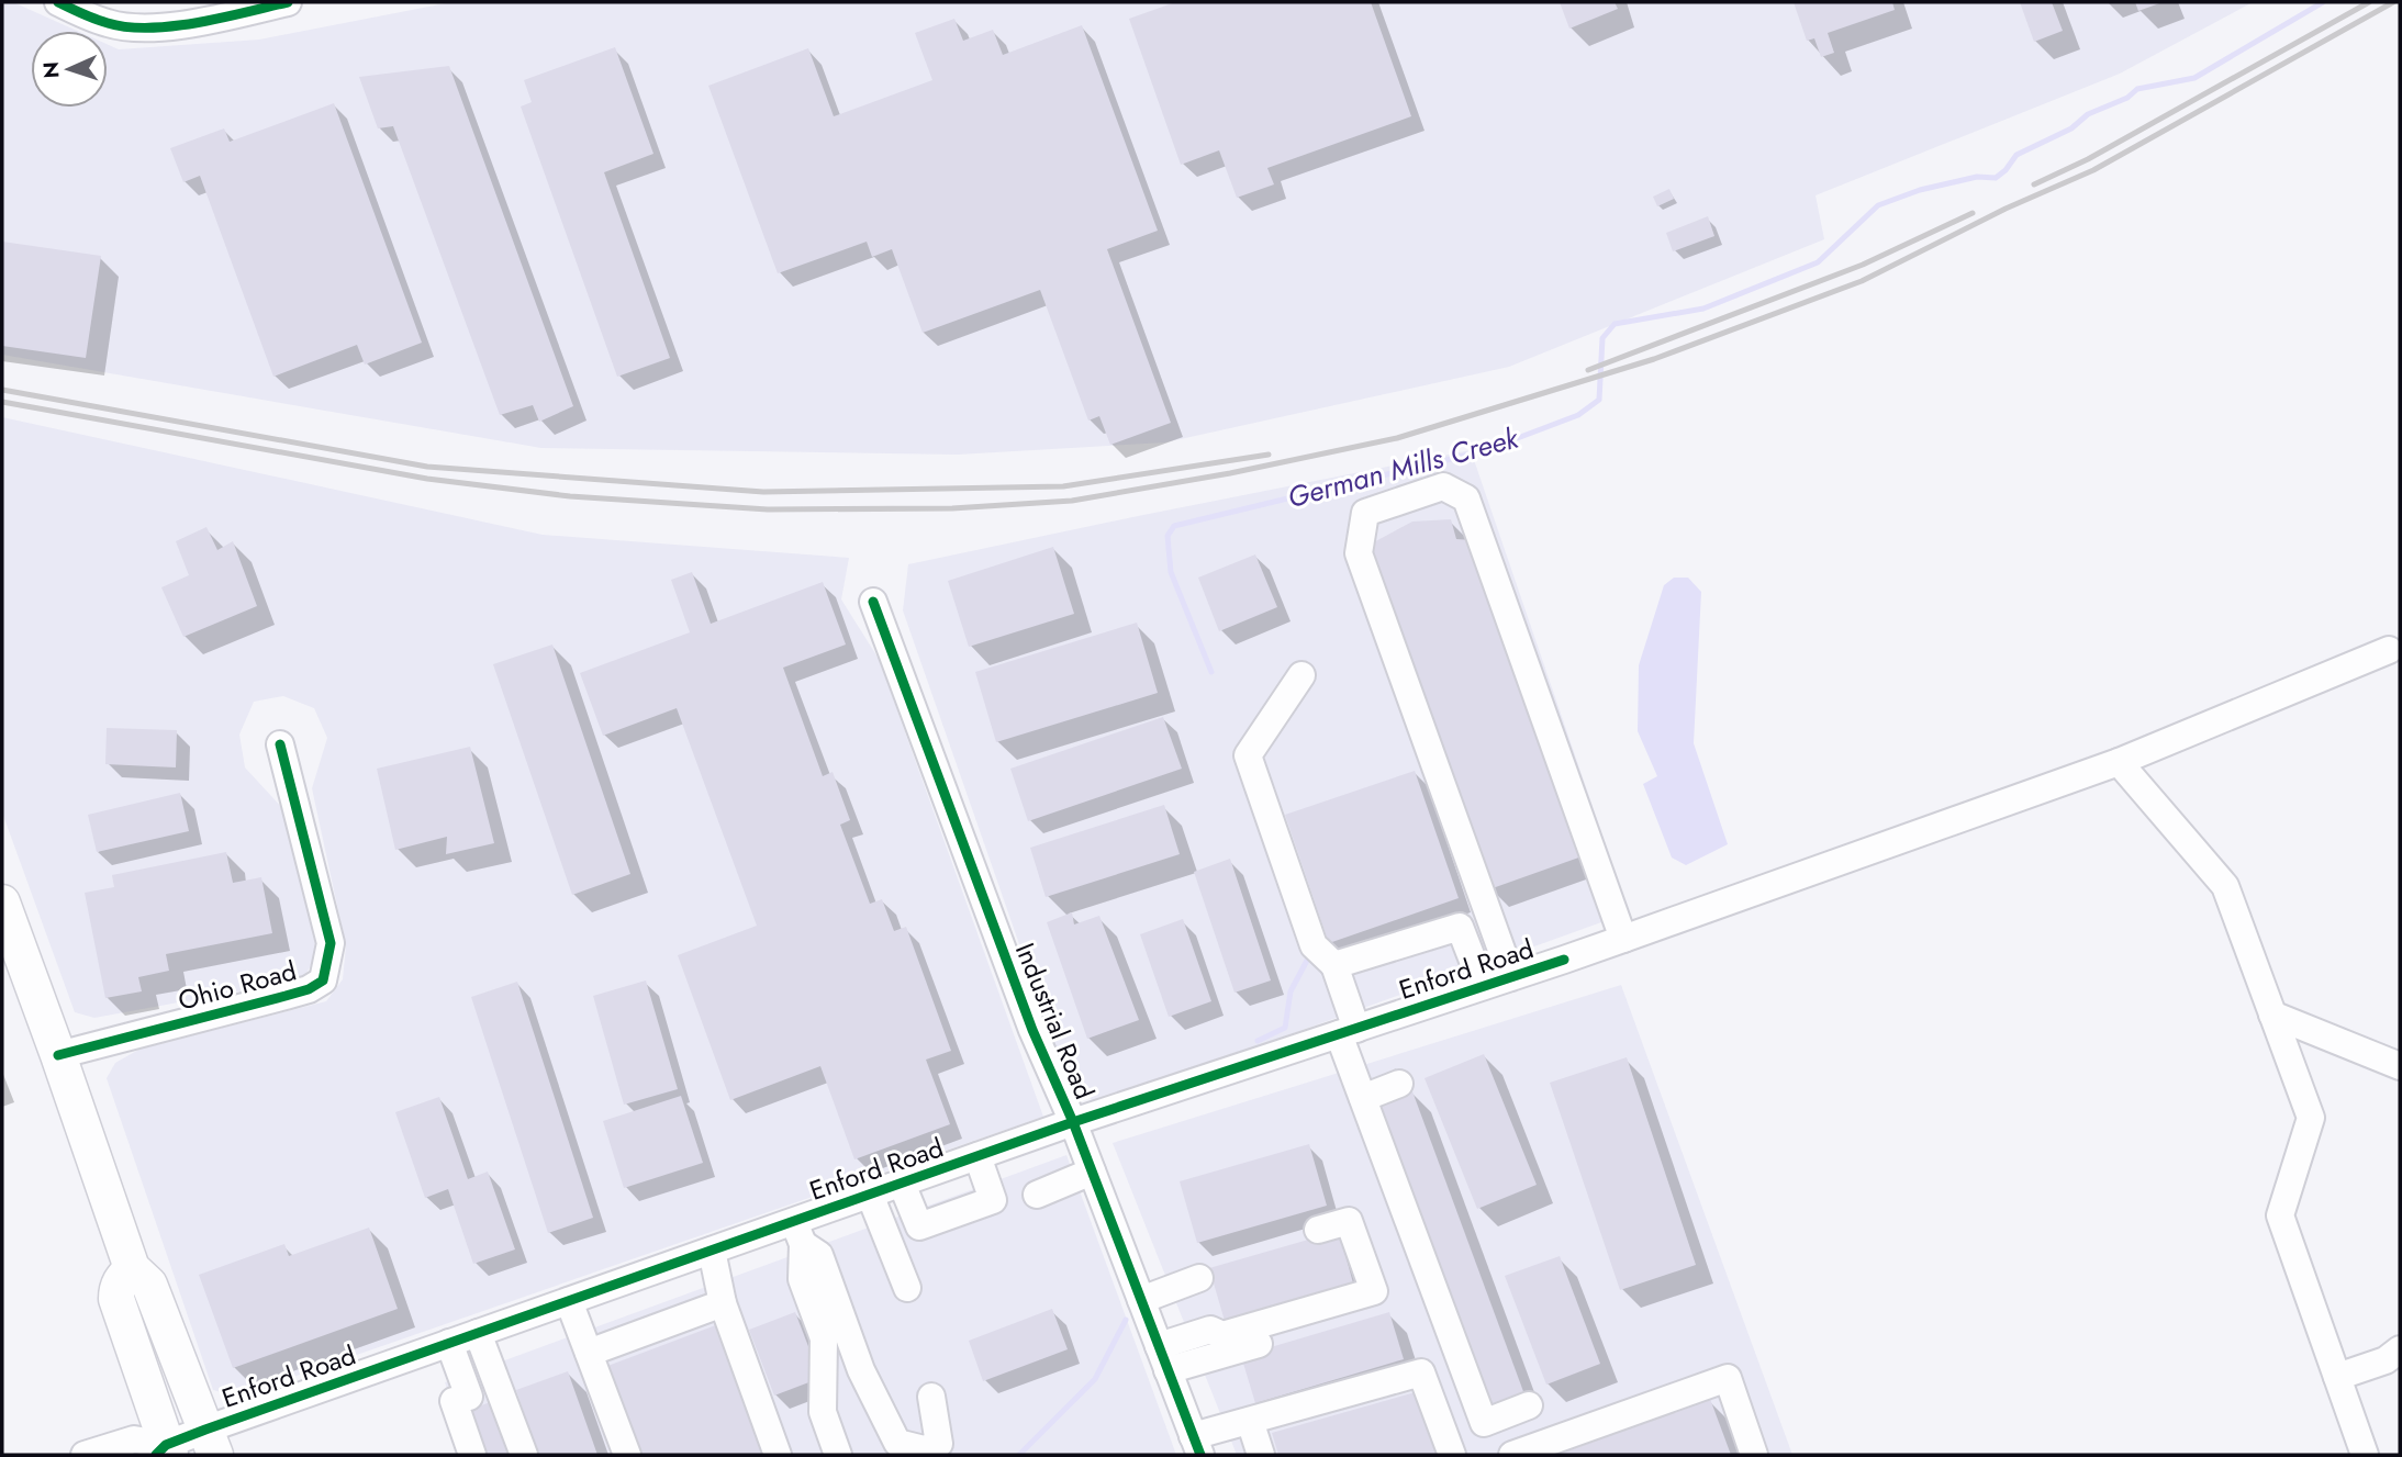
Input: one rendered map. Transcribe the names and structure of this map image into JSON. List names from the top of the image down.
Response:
{
  "streets": {
    "street": ["Enford Road", "Ohio Road", "Industrial Road"]
  },
  "crossings": [
    ["Enford Road", "Industrial Road"]
  ],
  "water": ["German Mills Creek"],
  "north": "left"
}
